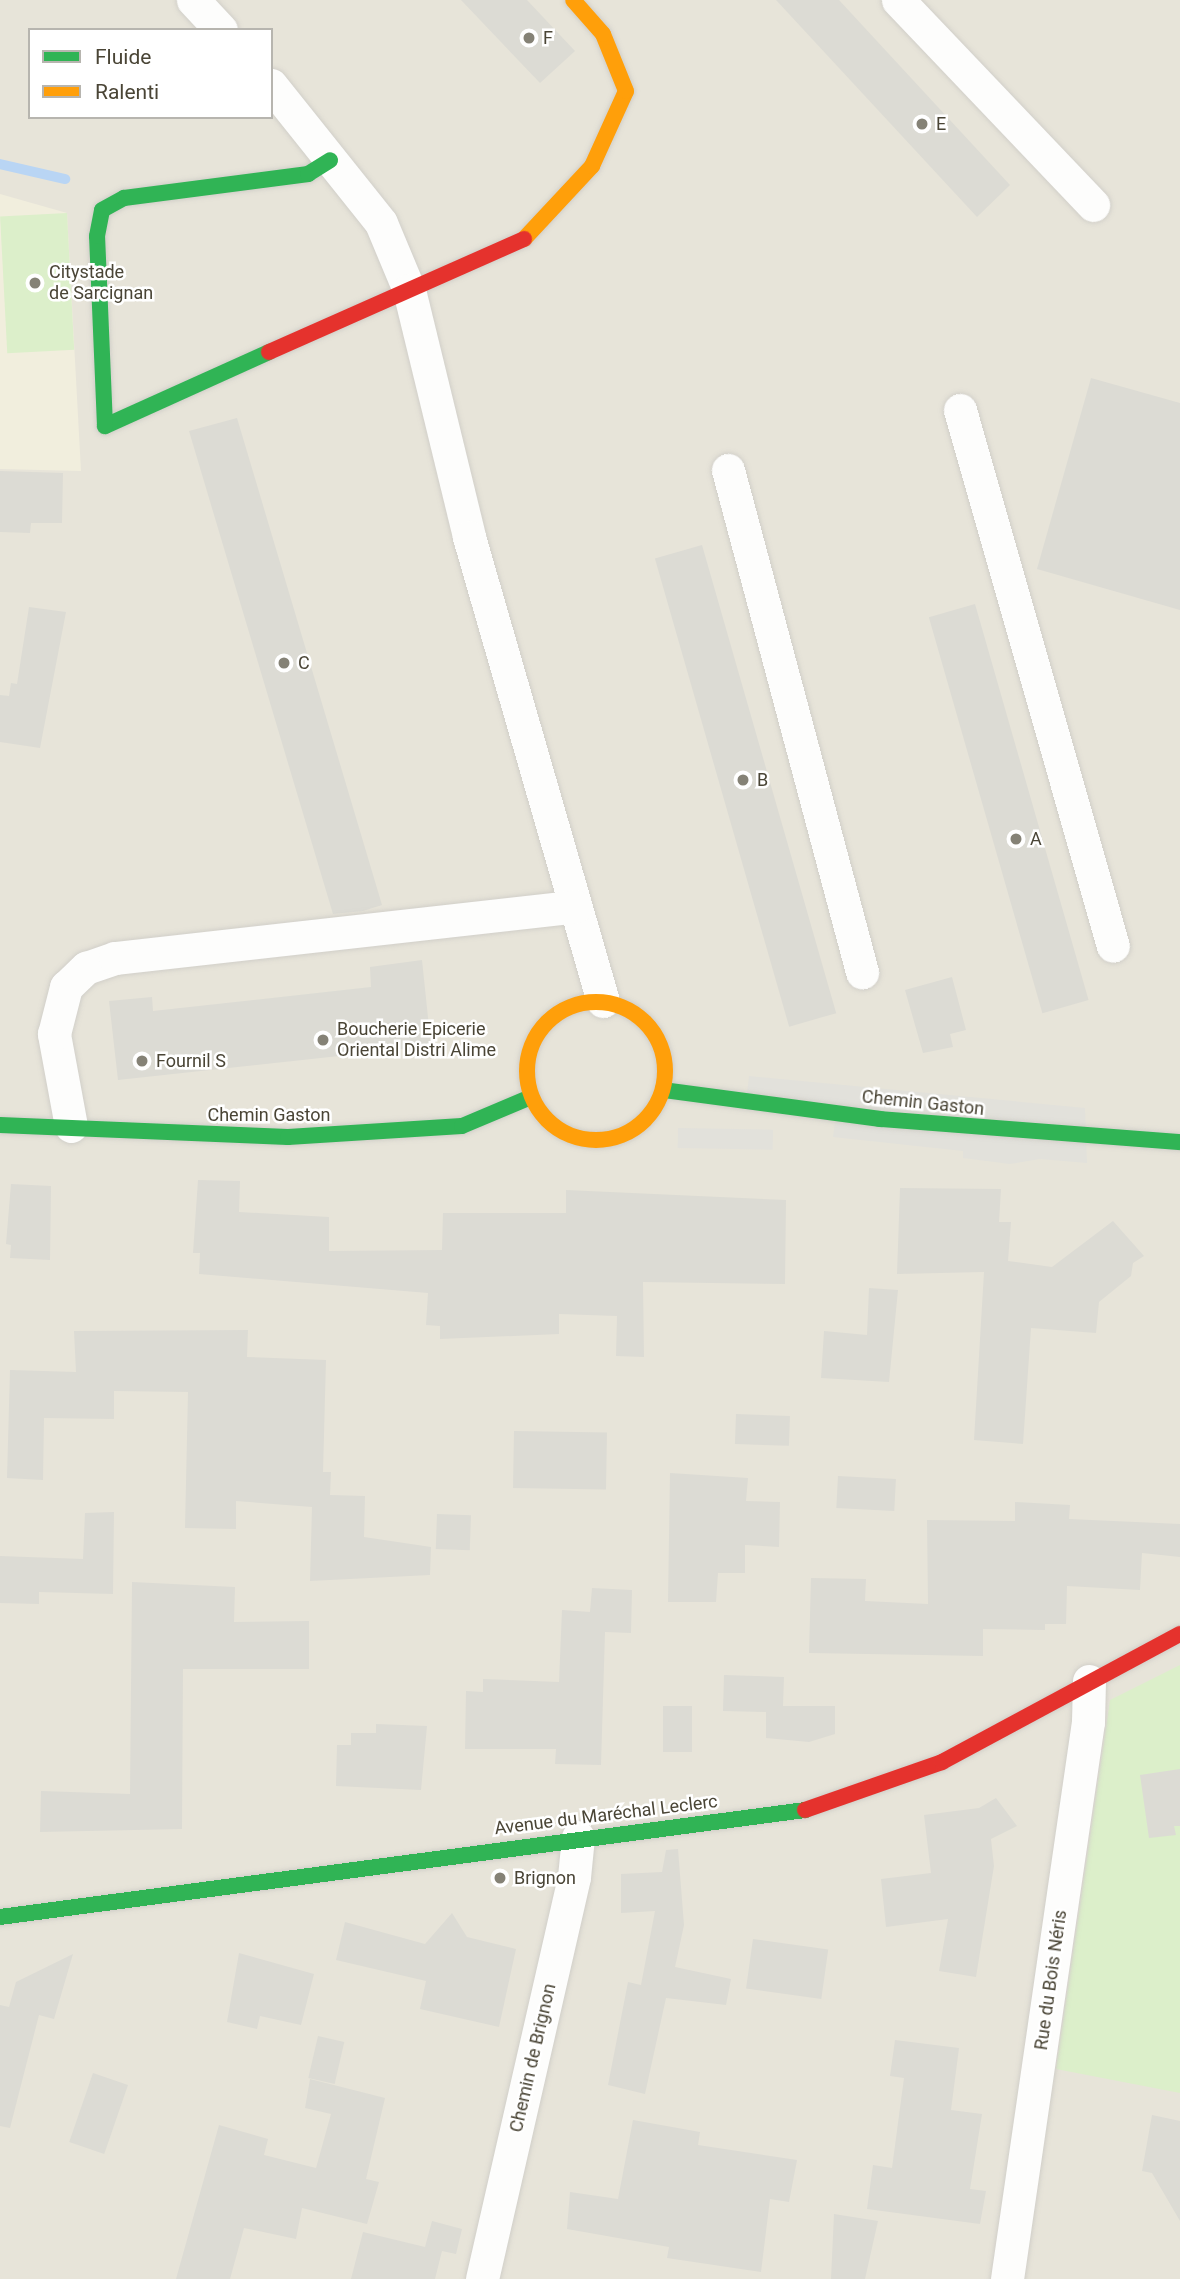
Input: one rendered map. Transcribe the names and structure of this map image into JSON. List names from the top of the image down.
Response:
{
  "streets": {
    "street": [
      "Chemin Gaston",
      "Avenue du Maréchal Leclerc",
      "Rue du Bois Néris",
      "Chemin de Brignon"
    ]
  },
  "crossings": [
    ["Avenue du Maréchal Leclerc", "Rue du Bois Néris"],
    ["Avenue du Maréchal Leclerc", "Chemin de Brignon"]
  ],
  "places": [
    "F",
    "E",
    "Citystade de Sarcignan",
    "C",
    "B",
    "A",
    "Boucherie Epicerie Oriental Distri Alime",
    "Fournil S",
    "Brignon"
  ],
  "legend": ["Fluide", "Ralenti"]
}
